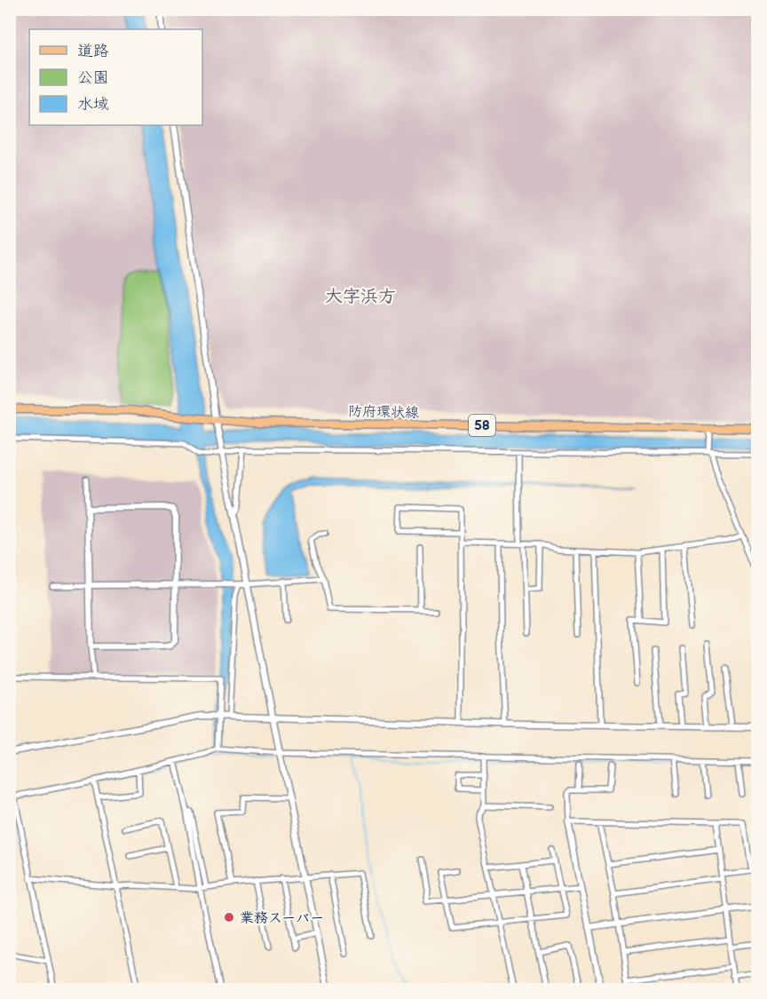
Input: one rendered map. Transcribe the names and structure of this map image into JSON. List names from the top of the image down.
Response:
{
  "streets": {
    "main road": ["防府環状線", "58"]
  },
  "districts": ["大字浜方"],
  "places": ["業務スーパー"],
  "legend": ["道路", "公園", "水域"]
}
